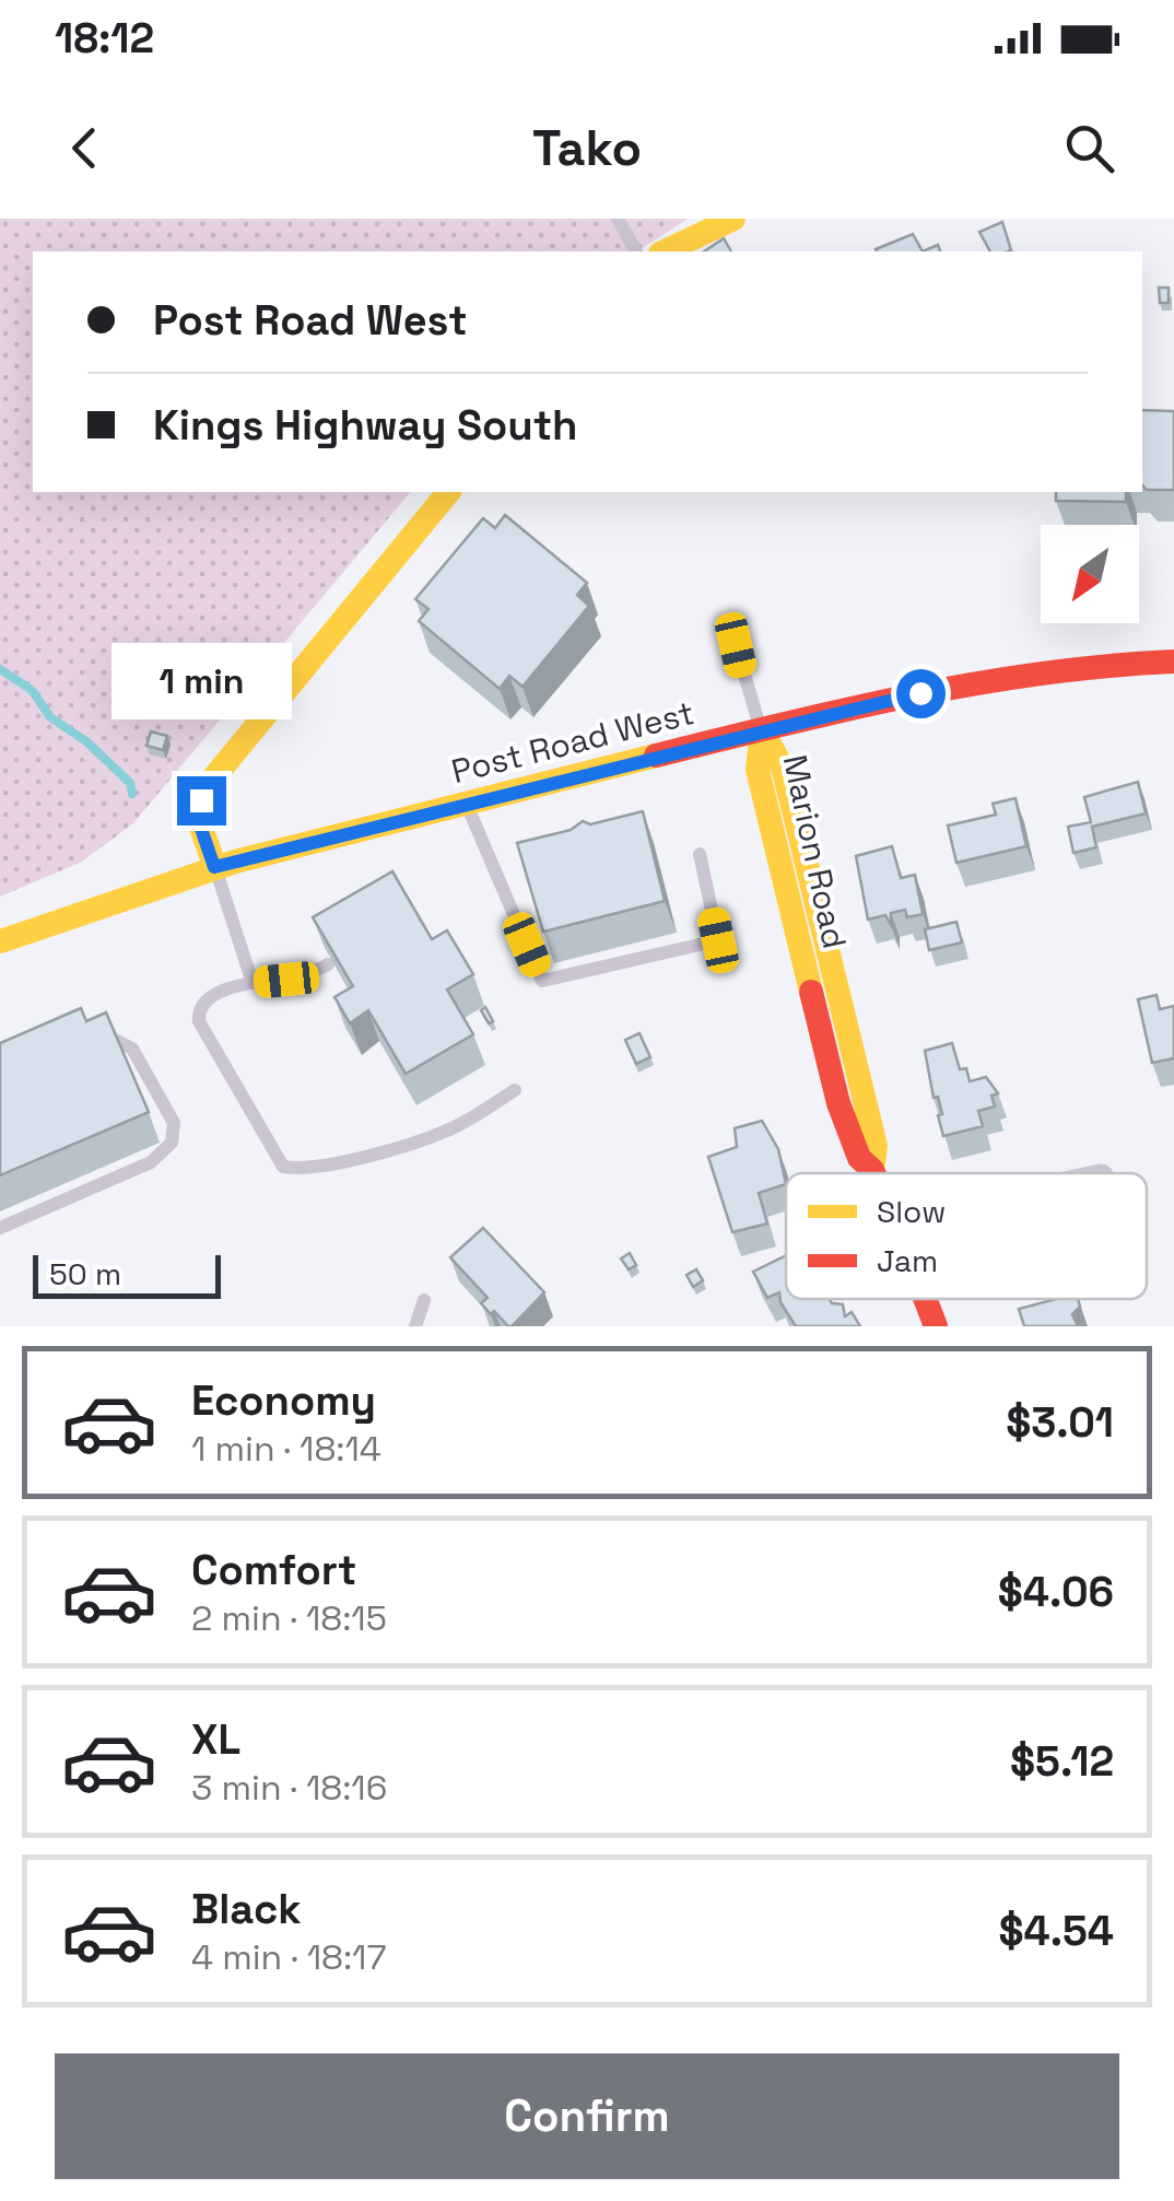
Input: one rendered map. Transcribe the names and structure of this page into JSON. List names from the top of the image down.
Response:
{
  "streets": {
    "main road": ["Post Road West", "Marion Road"]
  },
  "crossings": [
    ["Post Road West", "Marion Road"]
  ],
  "legend": ["Slow", "Jam"],
  "scale_bar": "50 m",
  "north": "bottom left",
  "page": {
    "status": "18:12",
    "header": "Tako",
    "banner": ["Post Road West", "Kings Highway South"],
    "bubble": "1 min",
    "scale": "50 m",
    "list": [
      {
        "name": "Economy",
        "note": "1 min · 18:14",
        "value": "$3.01"
      },
      {
        "name": "Comfort",
        "note": "2 min · 18:15",
        "value": "$4.06"
      },
      {
        "name": "XL",
        "note": "3 min · 18:16",
        "value": "$5.12"
      },
      {
        "name": "Black",
        "note": "4 min · 18:17",
        "value": "$4.54"
      }
    ],
    "buttons": "Confirm"
  }
}
